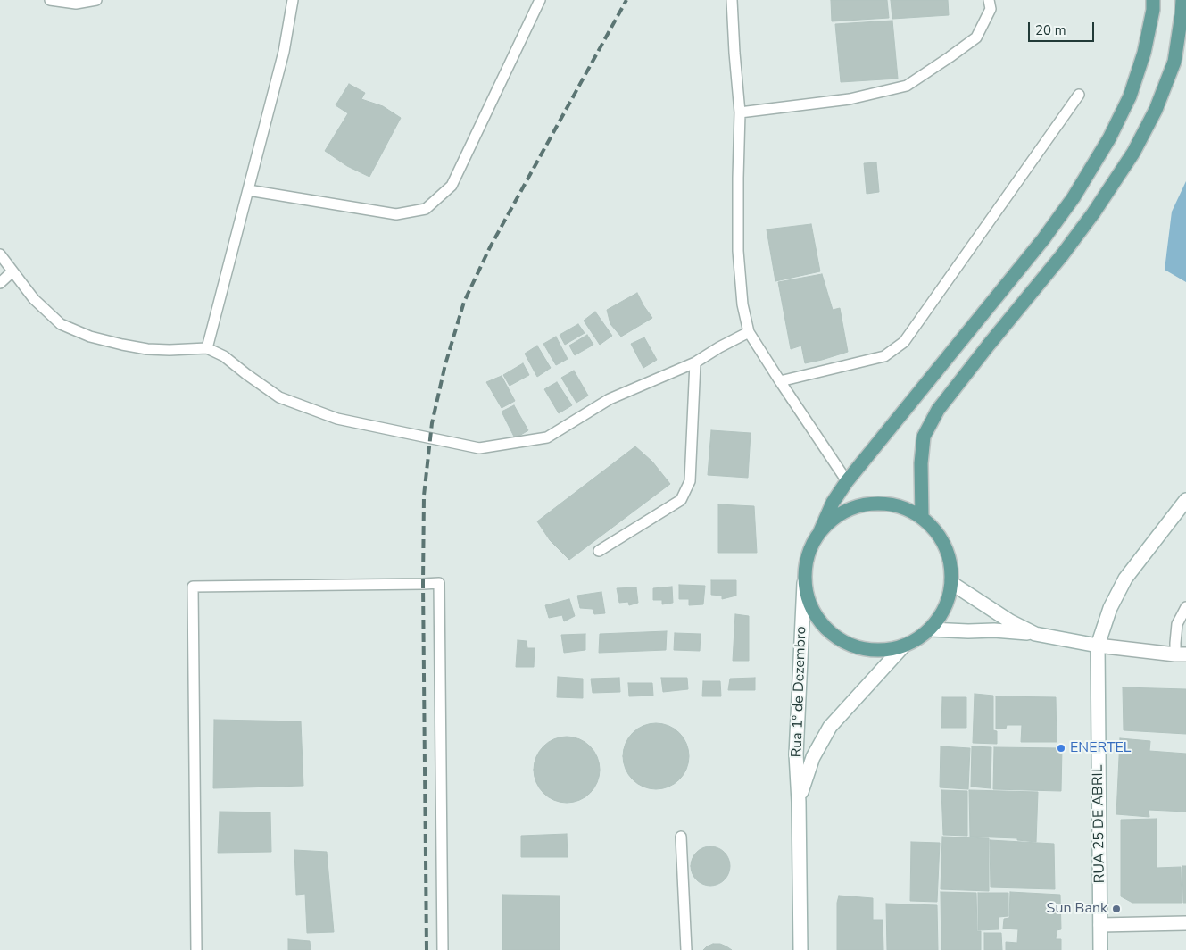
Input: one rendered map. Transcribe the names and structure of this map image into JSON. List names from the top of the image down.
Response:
{
  "streets": {
    "street": ["Rua 1º de Dezembro", "RUA 25 DE ABRIL"]
  },
  "places": ["ENERTEL", "Sun Bank"],
  "scale_bar": "20 m"
}
